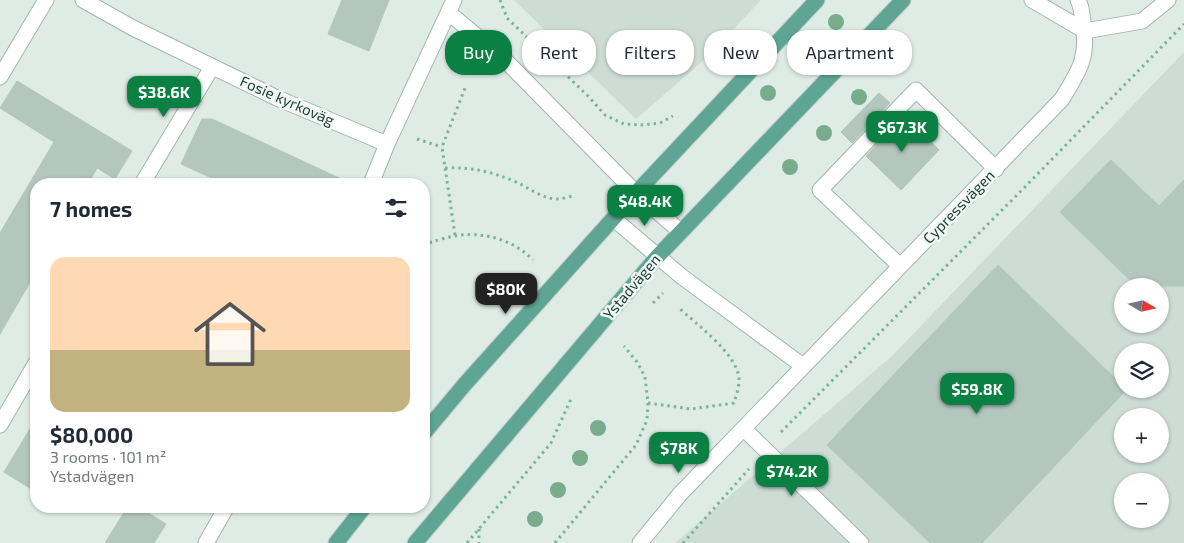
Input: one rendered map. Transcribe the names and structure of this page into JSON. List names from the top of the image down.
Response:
{
  "streets": {
    "main road": ["Ystadvägen"],
    "street": ["Fosie kyrkoväg", "Cypressvägen"]
  },
  "north": "right",
  "page": {
    "chip": [
      "Buy",
      "Rent",
      "Filters",
      "New",
      "Apartment"
    ],
    "price": [
      "$38.6K",
      "$67.3K",
      "$48.4K",
      "$80K",
      "$59.8K",
      "$78K",
      "$74.2K"
    ],
    "heading": "7 homes",
    "list": [
      {
        "name": "$80,000",
        "note": "3 rooms · 101 m² · Ystadvägen"
      }
    ],
    "map_buttons": ["+", "−"]
  }
}
